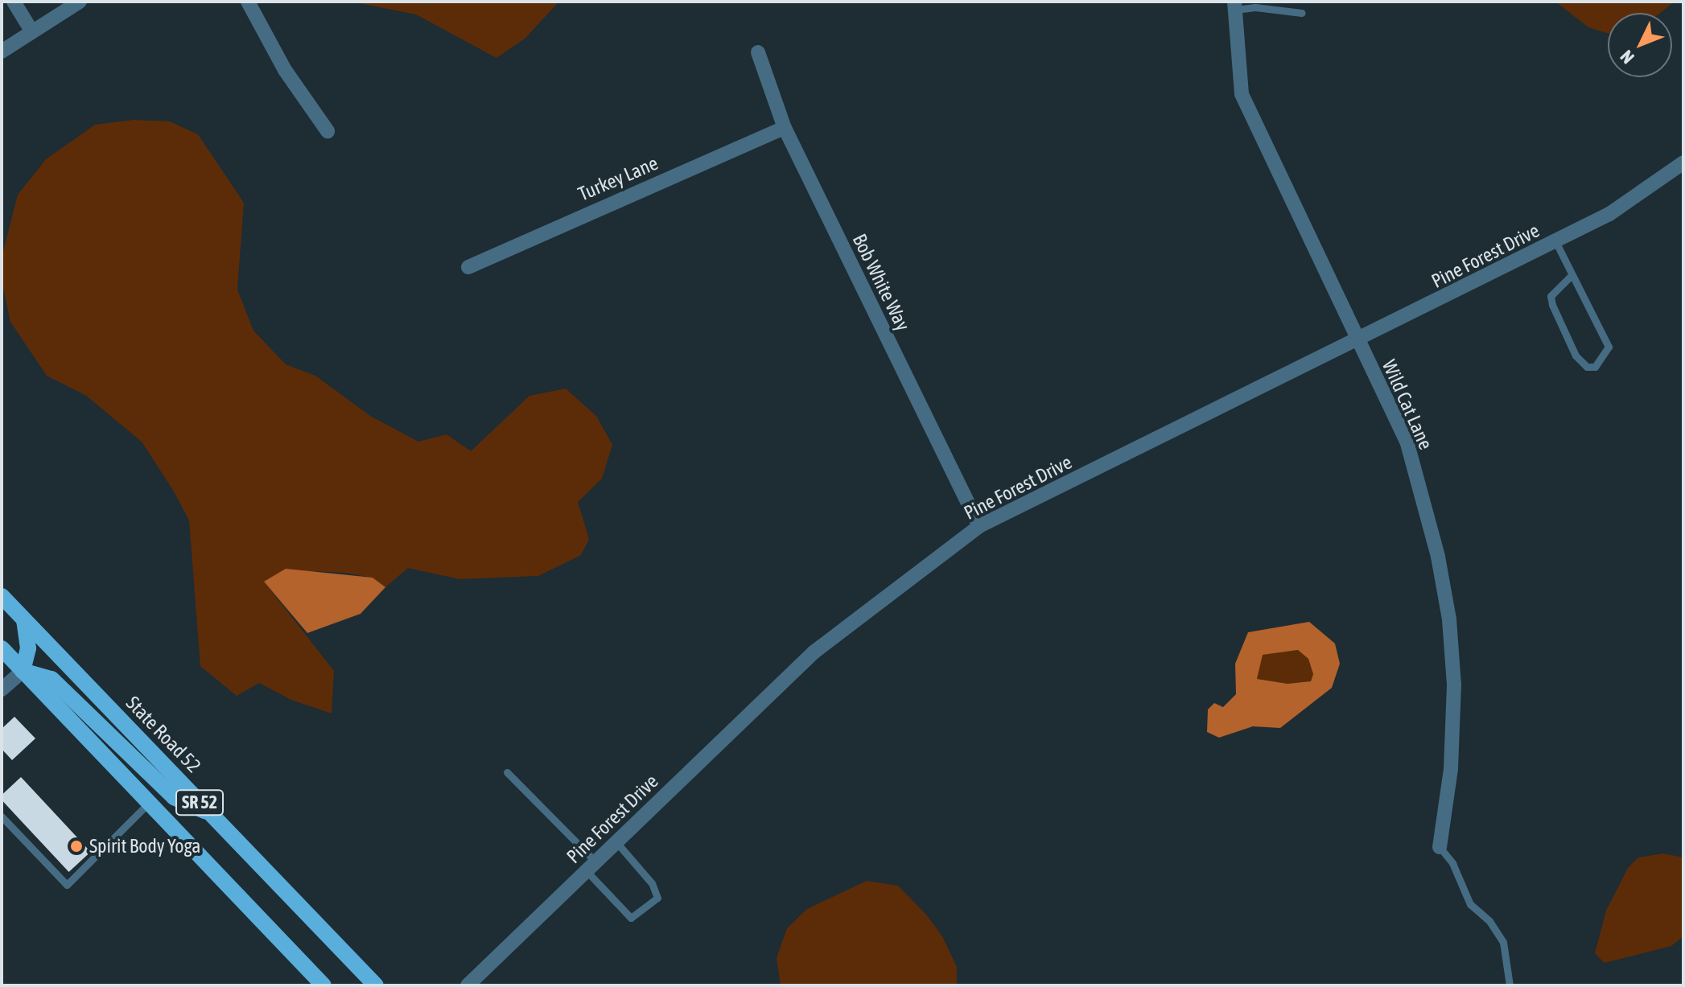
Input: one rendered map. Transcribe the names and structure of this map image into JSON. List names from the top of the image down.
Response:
{
  "streets": {
    "main road": ["State Road 52", "SR 52"],
    "street": [
      "Turkey Lane",
      "Pine Forest Drive",
      "Bob White Way",
      "Wild Cat Lane"
    ]
  },
  "crossings": [
    ["Turkey Lane", "Bob White Way"],
    ["Pine Forest Drive", "Bob White Way"],
    ["Pine Forest Drive", "Wild Cat Lane"]
  ],
  "places": ["Spirit Body Yoga"],
  "north": "bottom left"
}
